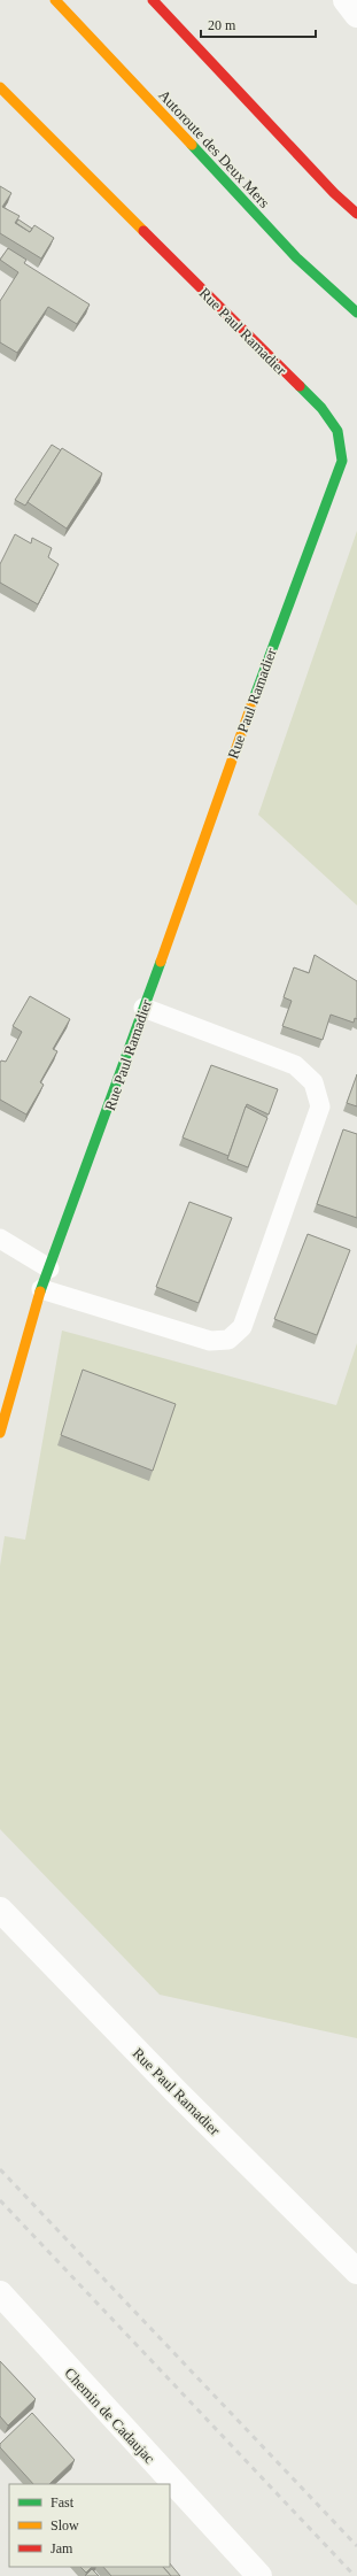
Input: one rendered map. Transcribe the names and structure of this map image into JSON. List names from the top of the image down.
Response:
{
  "streets": {
    "main road": ["Autoroute des Deux Mers", "Rue Paul Ramadier"],
    "street": ["Chemin de Cadaujac"]
  },
  "legend": ["Fast", "Slow", "Jam"],
  "scale_bar": "20 m"
}
